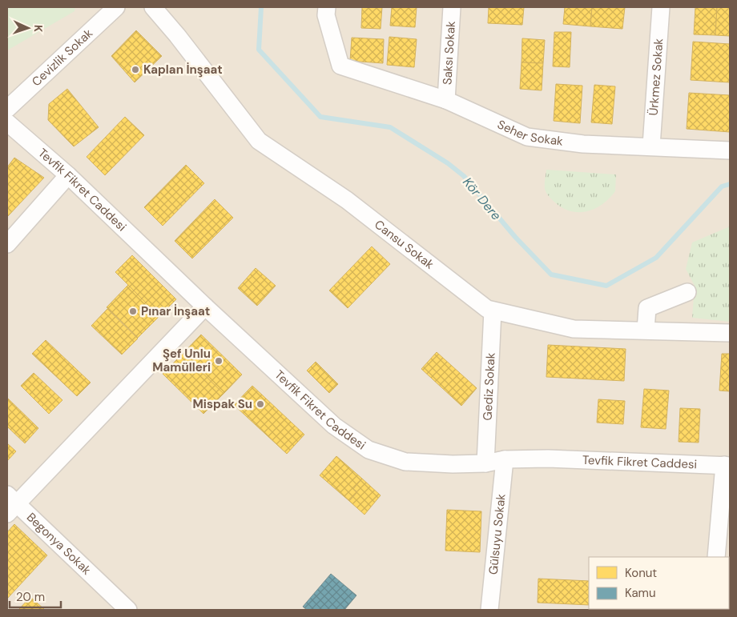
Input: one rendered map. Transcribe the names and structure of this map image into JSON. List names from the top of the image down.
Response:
{
  "streets": {
    "street": [
      "Saksı Sokak",
      "Cevizlik Sokak",
      "Ürkmez Sokak",
      "Seher Sokak",
      "Tevfik Fikret Caddesi",
      "Cansu Sokak",
      "Gediz Sokak",
      "Gülsuyu Sokak",
      "Begonya Sokak"
    ]
  },
  "crossings": [
    ["Saksı Sokak", "Seher Sokak"],
    ["Ürkmez Sokak", "Seher Sokak"],
    ["Tevfik Fikret Caddesi", "Gediz Sokak"],
    ["Tevfik Fikret Caddesi", "Gülsuyu Sokak"],
    ["Cansu Sokak", "Gediz Sokak"]
  ],
  "water": ["Kör Dere"],
  "places": [
    "Kaplan İnşaat",
    "Pınar İnşaat",
    "Şef Unlu Mamülleri",
    "Mispak Su"
  ],
  "legend": ["Konut", "Kamu"],
  "scale_bar": "20 m",
  "north": "right"
}
